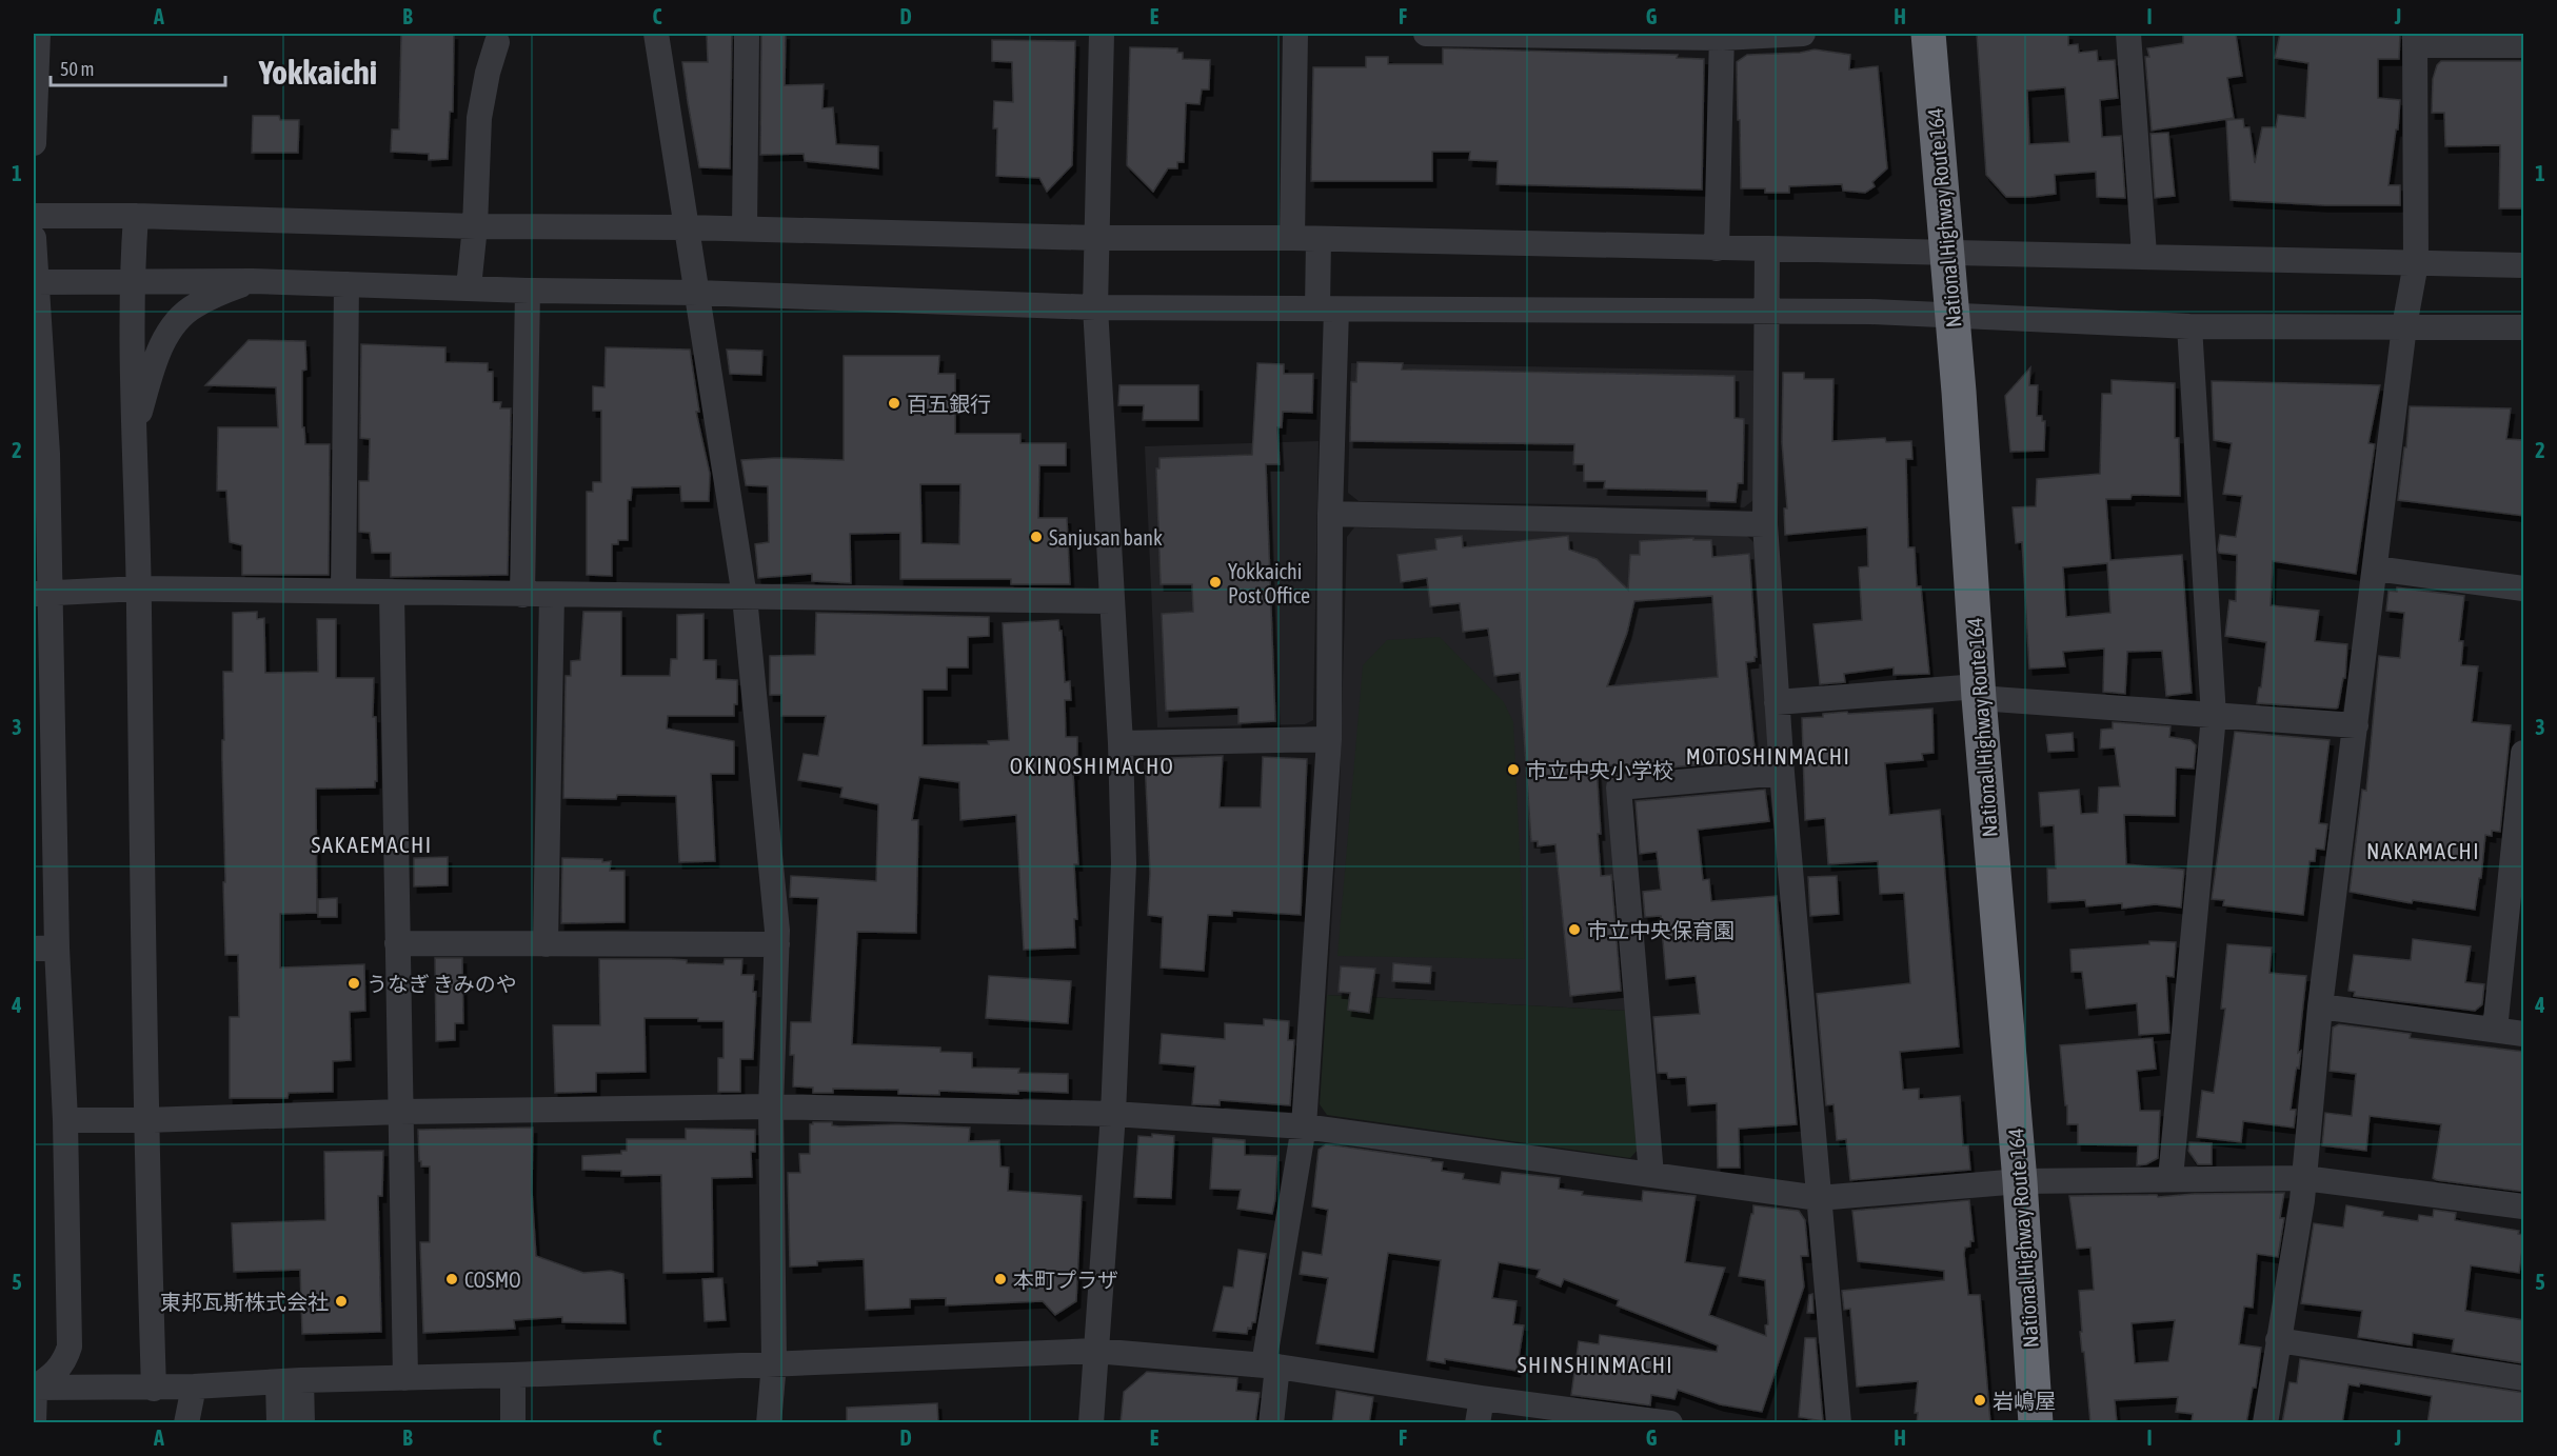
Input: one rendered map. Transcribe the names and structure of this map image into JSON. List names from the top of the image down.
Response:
{
  "streets": {
    "highway": ["National Highway Route 164"]
  },
  "districts": [
    "Yokkaichi",
    "MOTOSHINMACHI",
    "OKINOSHIMACHO",
    "SAKAEMACHI",
    "NAKAMACHI",
    "SHINSHINMACHI"
  ],
  "places": [
    "百五銀行",
    "Sanjusan bank",
    "Yokkaichi Post Office",
    "市立中央小学校",
    "市立中央保育園",
    "うなぎ きみのや",
    "COSMO",
    "本町プラザ",
    "東邦瓦斯株式会社",
    "岩嶋屋"
  ],
  "scale_bar": "50 m",
  "grid": {
    "columns": [
      "A",
      "B",
      "C",
      "D",
      "E",
      "F",
      "G",
      "H",
      "I",
      "J"
    ],
    "rows": [
      "1",
      "2",
      "3",
      "4",
      "5"
    ]
  }
}
